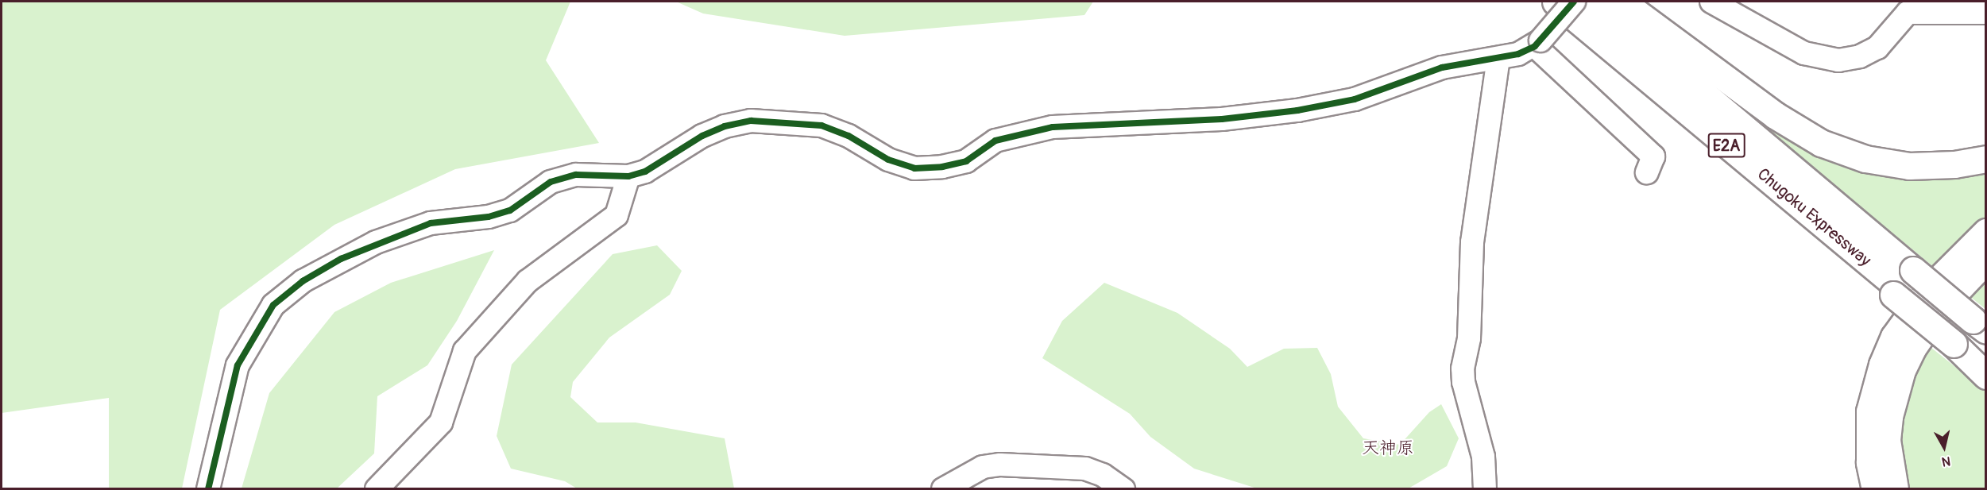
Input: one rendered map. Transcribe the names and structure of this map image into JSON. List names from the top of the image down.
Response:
{
  "streets": {
    "highway": ["E2A", "Chugoku Expressway"]
  },
  "districts": ["天神原"],
  "north": "bottom"
}
